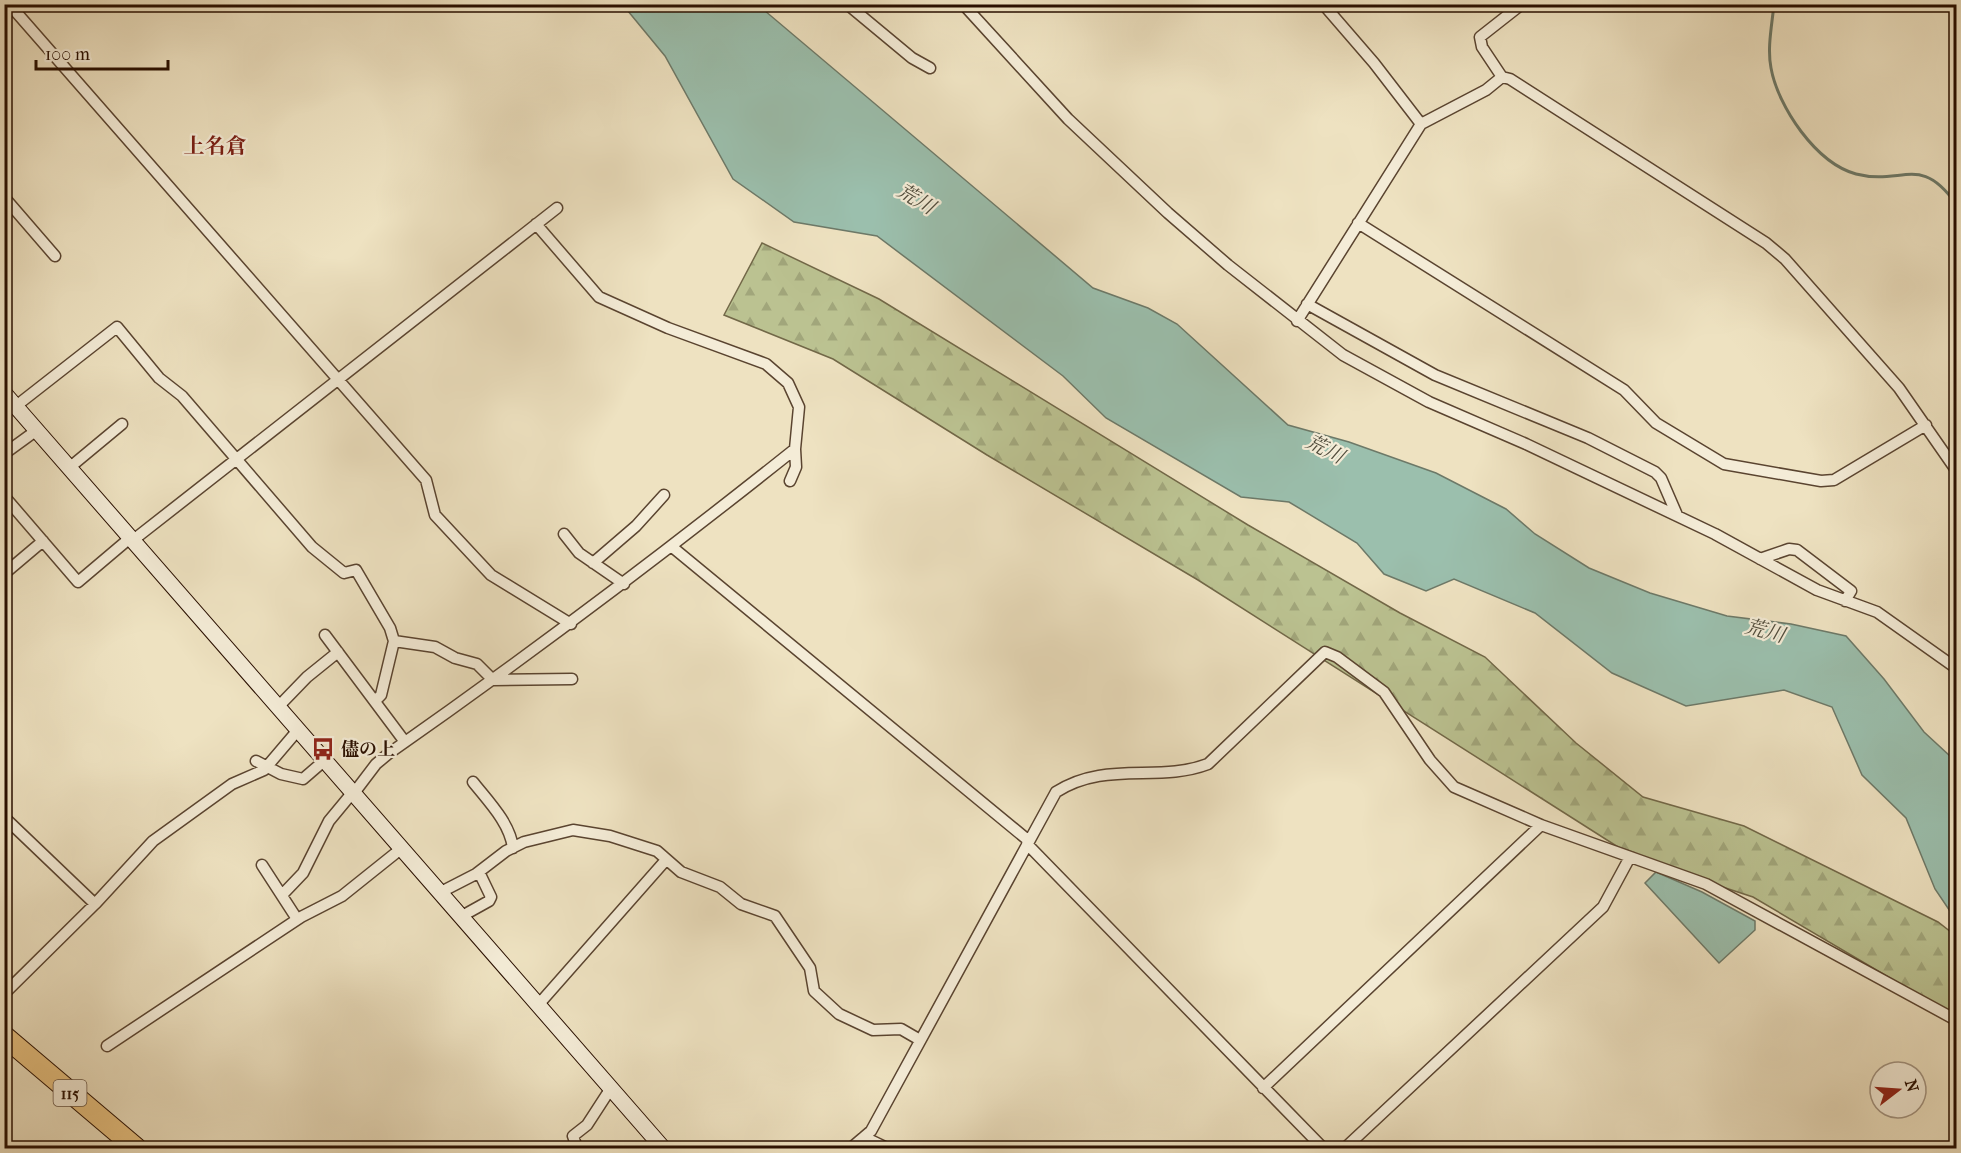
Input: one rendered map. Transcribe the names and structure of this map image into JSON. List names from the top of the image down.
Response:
{
  "streets": {
    "highway": ["115"]
  },
  "districts": ["上名倉"],
  "water": ["荒川"],
  "places": {
    "bus stop": ["儘の上"]
  },
  "scale_bar": "100 m",
  "north": "right"
}
